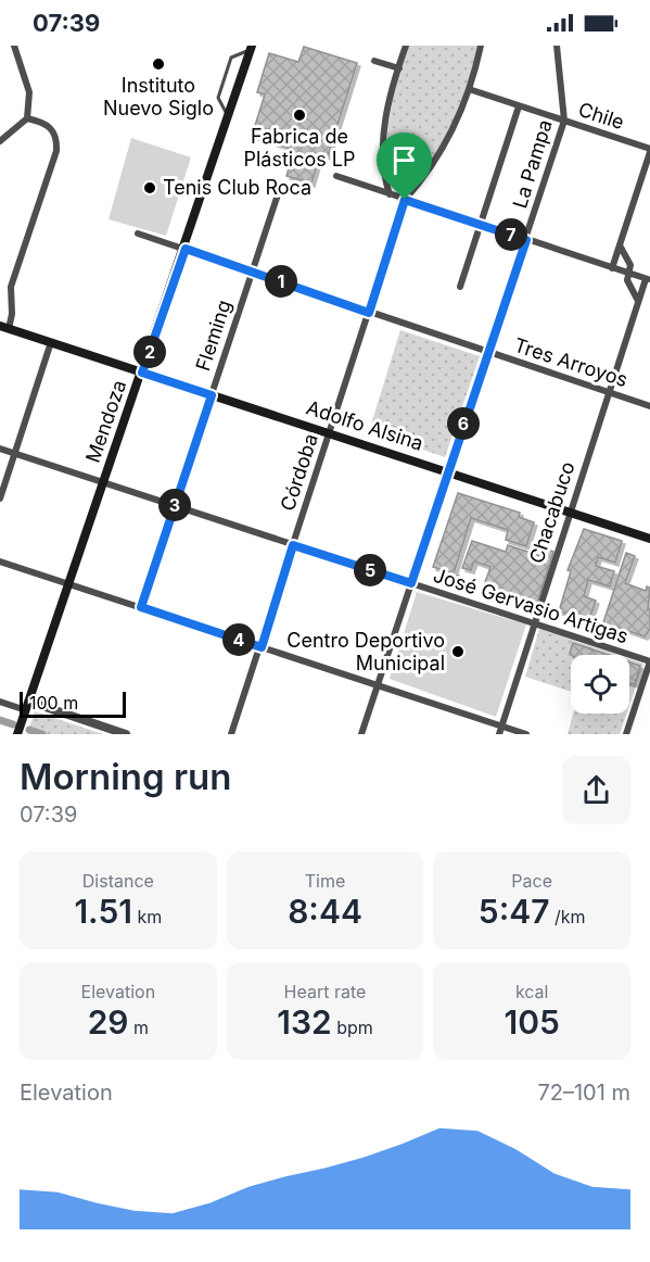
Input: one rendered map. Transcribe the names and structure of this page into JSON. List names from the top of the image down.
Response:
{
  "streets": {
    "main road": ["Mendoza", "Adolfo Alsina"],
    "street": [
      "Chile",
      "La Pampa",
      "Fleming",
      "Tres Arroyos",
      "Córdoba",
      "Chacabuco",
      "José Gervasio Artigas"
    ]
  },
  "crossings": [
    ["Chile", "La Pampa"],
    ["Chile", "Córdoba"],
    ["La Pampa", "Tres Arroyos"],
    ["La Pampa", "Adolfo Alsina"],
    ["La Pampa", "José Gervasio Artigas"],
    ["Fleming", "Tres Arroyos"],
    ["Fleming", "Adolfo Alsina"],
    ["Fleming", "José Gervasio Artigas"],
    ["Tres Arroyos", "Mendoza"],
    ["Tres Arroyos", "Córdoba"],
    ["Tres Arroyos", "Chacabuco"],
    ["Mendoza", "Adolfo Alsina"],
    ["Mendoza", "José Gervasio Artigas"],
    ["Adolfo Alsina", "Córdoba"],
    ["Adolfo Alsina", "Chacabuco"],
    ["Córdoba", "José Gervasio Artigas"],
    ["Chacabuco", "José Gervasio Artigas"]
  ],
  "places": [
    "Instituto Nuevo Siglo",
    "Fabrica de Plásticos LP",
    "Tenis Club Roca",
    "Centro Deportivo Municipal"
  ],
  "scale_bar": "100 m",
  "page": {
    "status": "07:39",
    "pins": [
      "7",
      "1",
      "2",
      "6",
      "3",
      "5",
      "4"
    ],
    "scale": "100 m",
    "heading": ["Morning run", "07:39"],
    "stats": [
      ["Distance", "1.51 km"],
      ["Time", "8:44"],
      ["Pace", "5:47 /km"],
      ["Elevation", "29 m"],
      ["Heart rate", "132 bpm"],
      ["kcal", "105"]
    ],
    "chart": ["Elevation", "72–101 m"]
  }
}
